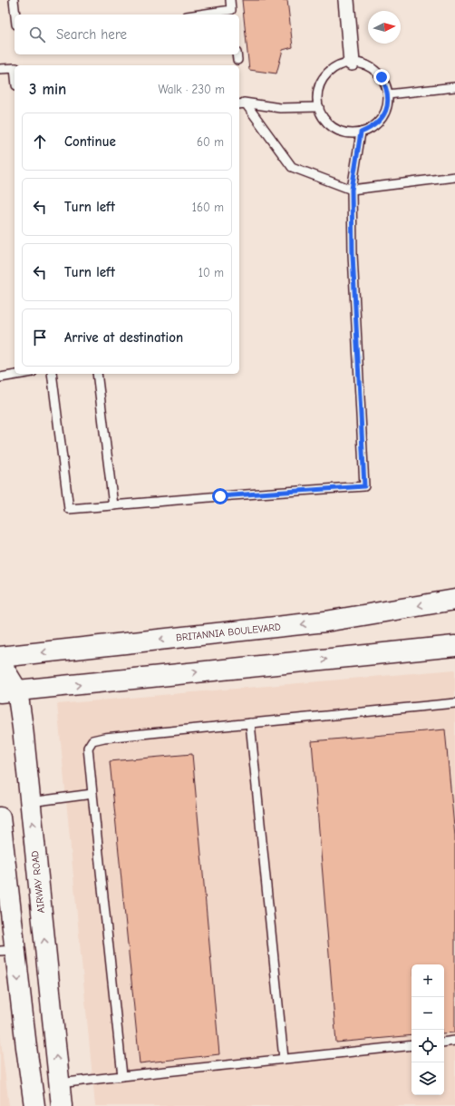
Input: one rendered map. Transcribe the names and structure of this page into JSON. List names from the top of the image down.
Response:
{
  "streets": {
    "main road": ["BRITANNIA BOULEVARD", "AIRWAY ROAD"]
  },
  "north": "right",
  "page": {
    "search": "Search here",
    "heading": ["3 min", "Walk · 230 m"],
    "list": [
      ["Continue", "60 m"],
      ["Turn left", "160 m"],
      ["Turn left", "10 m"],
      "Arrive at destination"
    ],
    "map_buttons": ["+", "−"]
  }
}
